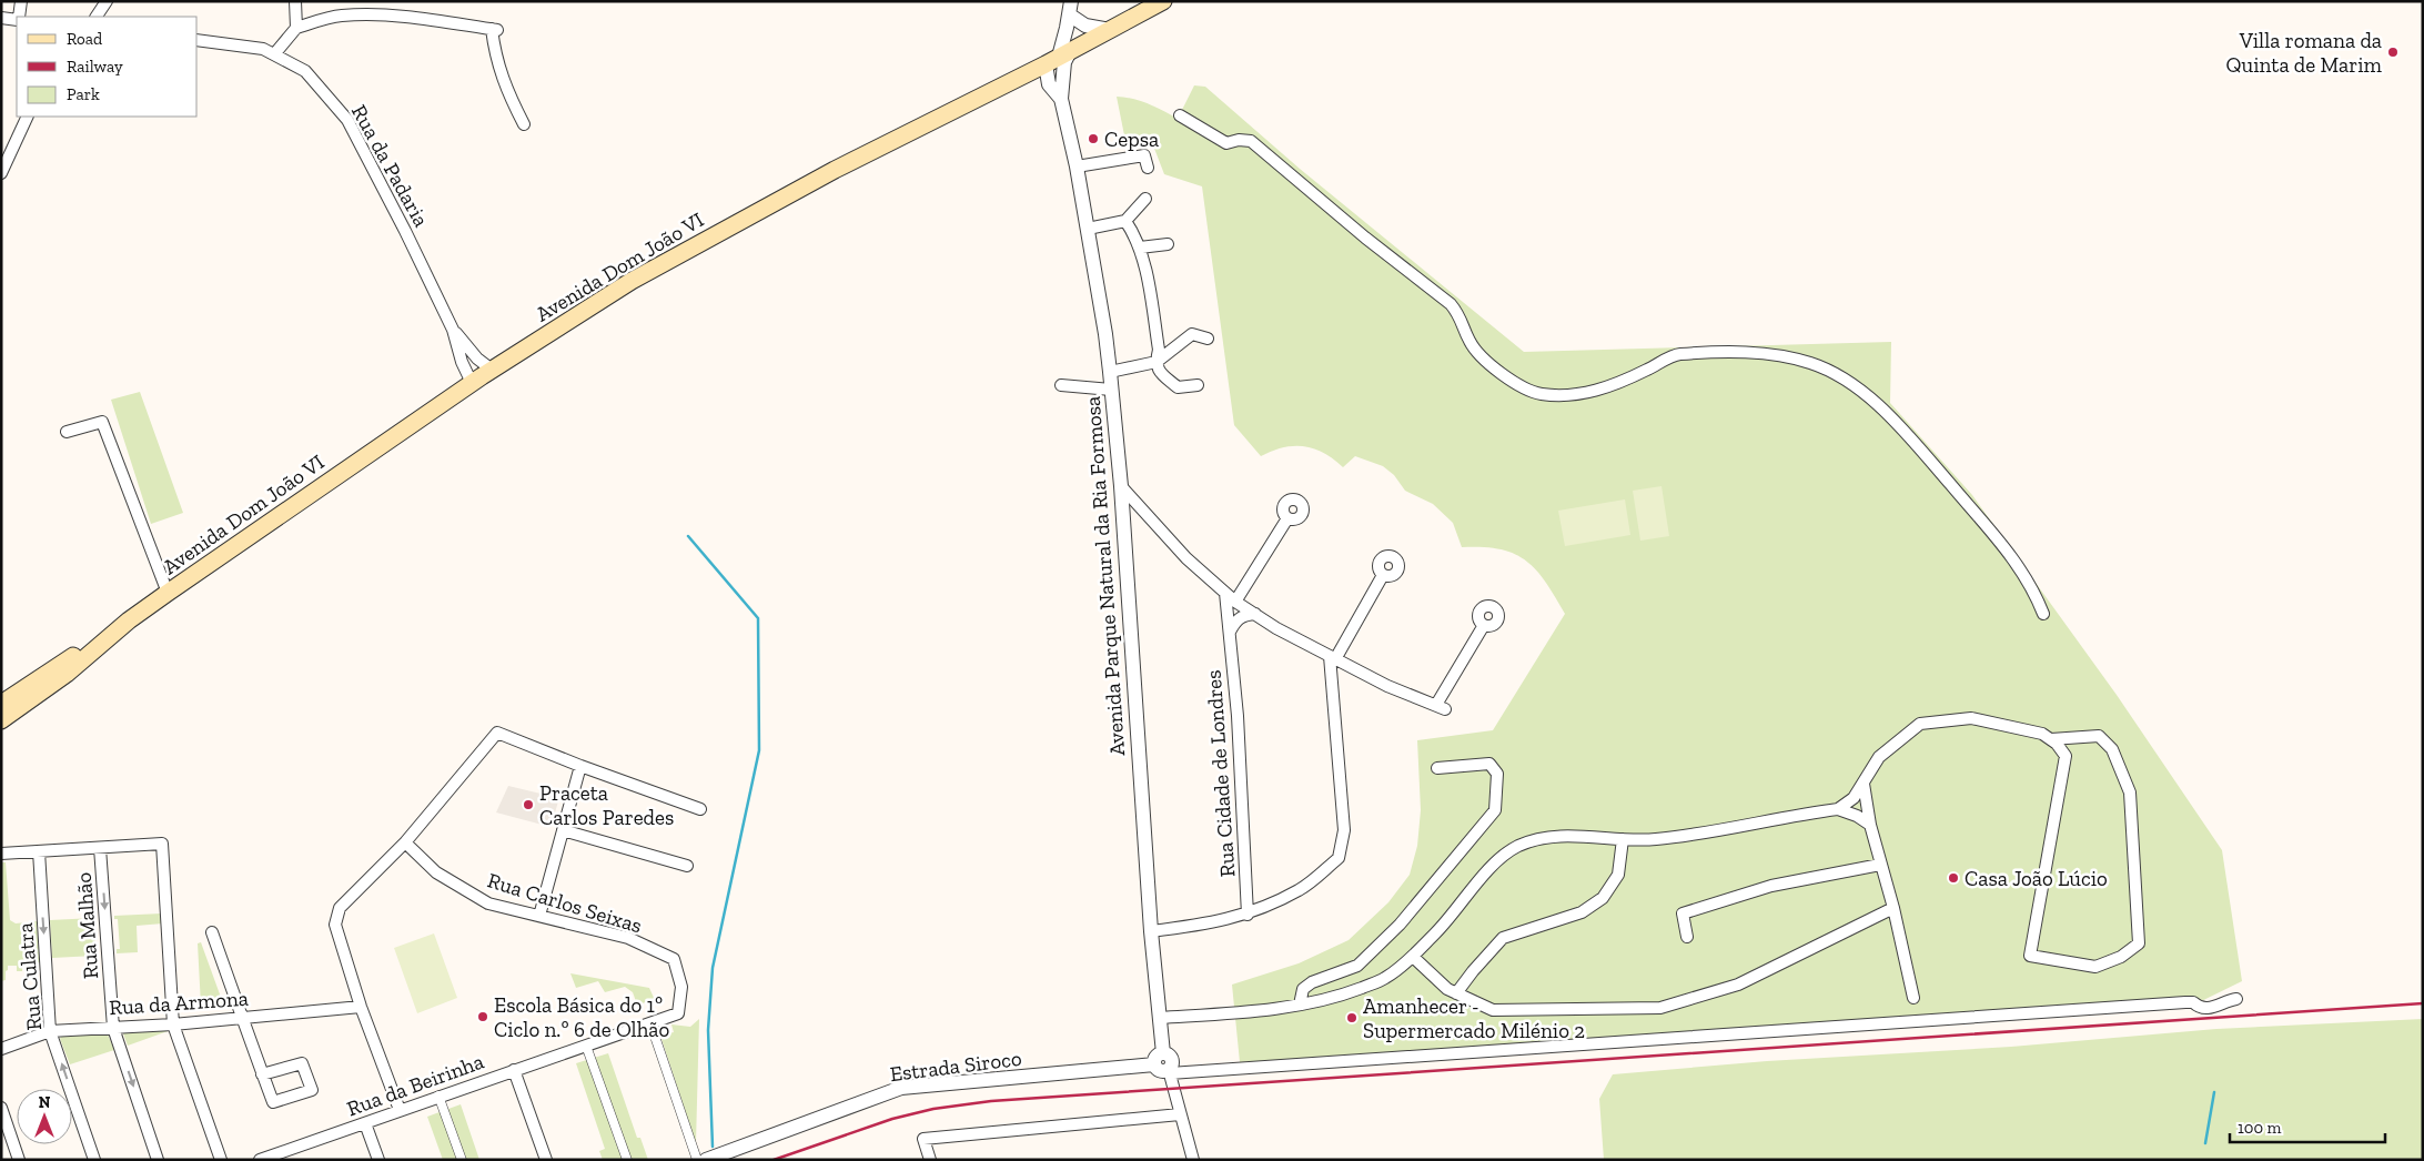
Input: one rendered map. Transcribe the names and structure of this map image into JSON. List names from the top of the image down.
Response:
{
  "streets": {
    "main road": ["Avenida Dom João VI"],
    "street": [
      "Rua da Padaria",
      "Avenida Parque Natural da Ria Formosa",
      "Rua Cidade de Londres",
      "Rua Carlos Seixas",
      "Rua Malhão",
      "Rua Culatra",
      "Rua da Armona",
      "Estrada Siroco",
      "Rua da Beirinha"
    ]
  },
  "crossings": [
    ["Avenida Parque Natural da Ria Formosa", "Estrada Siroco"],
    ["Rua Carlos Seixas", "Rua da Beirinha"],
    ["Rua Malhão", "Rua da Armona"],
    ["Rua Culatra", "Rua da Armona"]
  ],
  "places": [
    "Villa romana da Quinta de Marim",
    "Cepsa",
    "Praceta Carlos Paredes",
    "Casa João Lúcio",
    "Escola Básica do 1º Ciclo n.º 6 de Olhão",
    "Amanhecer - Supermercado Milénio 2"
  ],
  "legend": ["Road", "Railway", "Park"],
  "scale_bar": "100 m",
  "north": "top"
}
